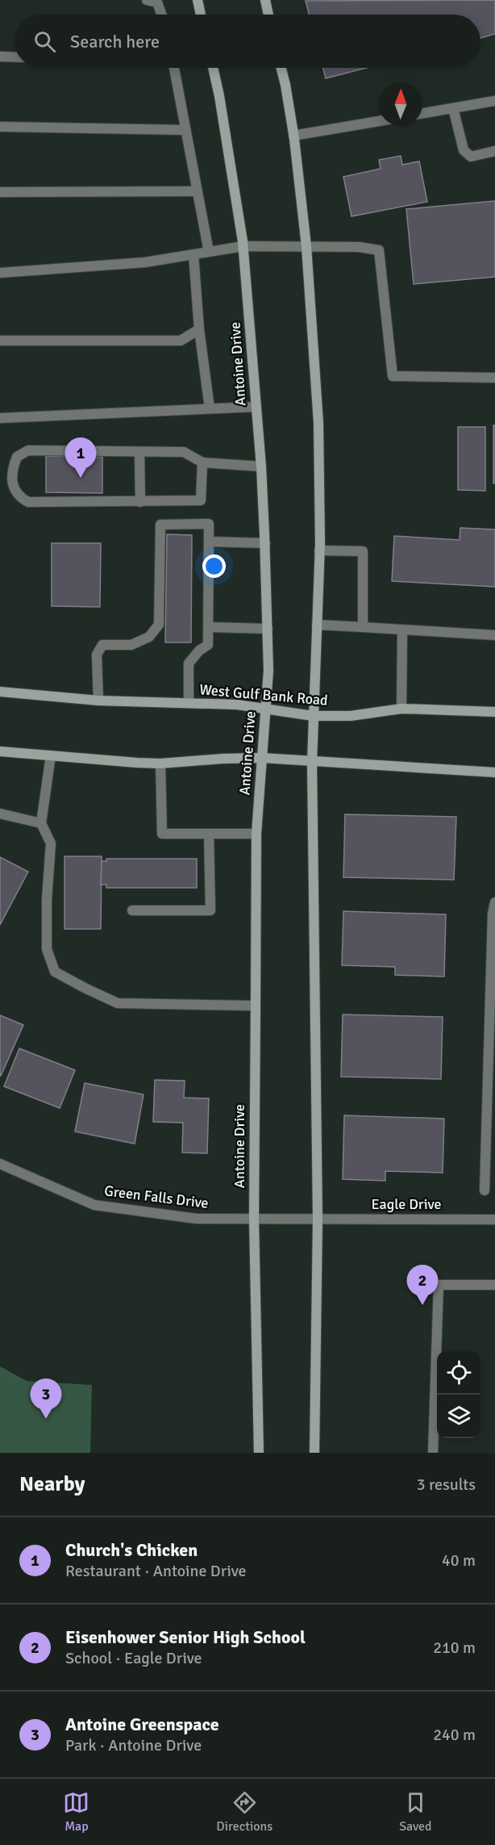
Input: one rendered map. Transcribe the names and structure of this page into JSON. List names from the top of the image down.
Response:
{
  "streets": {
    "main road": ["Antoine Drive", "West Gulf Bank Road"],
    "street": ["Green Falls Drive", "Eagle Drive"]
  },
  "crossings": [
    ["Antoine Drive", "West Gulf Bank Road"],
    ["Antoine Drive", "Green Falls Drive"],
    ["Green Falls Drive", "Eagle Drive"]
  ],
  "north": "top",
  "page": {
    "search": "Search here",
    "pins": ["1", "2", "3"],
    "heading": ["Nearby", "3 results"],
    "list": [
      {
        "mark": "1",
        "name": "Church's Chicken",
        "note": "Restaurant · Antoine Drive",
        "value": "40 m"
      },
      {
        "mark": "2",
        "name": "Eisenhower Senior High School",
        "note": "School · Eagle Drive",
        "value": "210 m"
      },
      {
        "mark": "3",
        "name": "Antoine Greenspace",
        "note": "Park · Antoine Drive",
        "value": "240 m"
      }
    ],
    "nav": ["Map", "Directions", "Saved"]
  }
}
